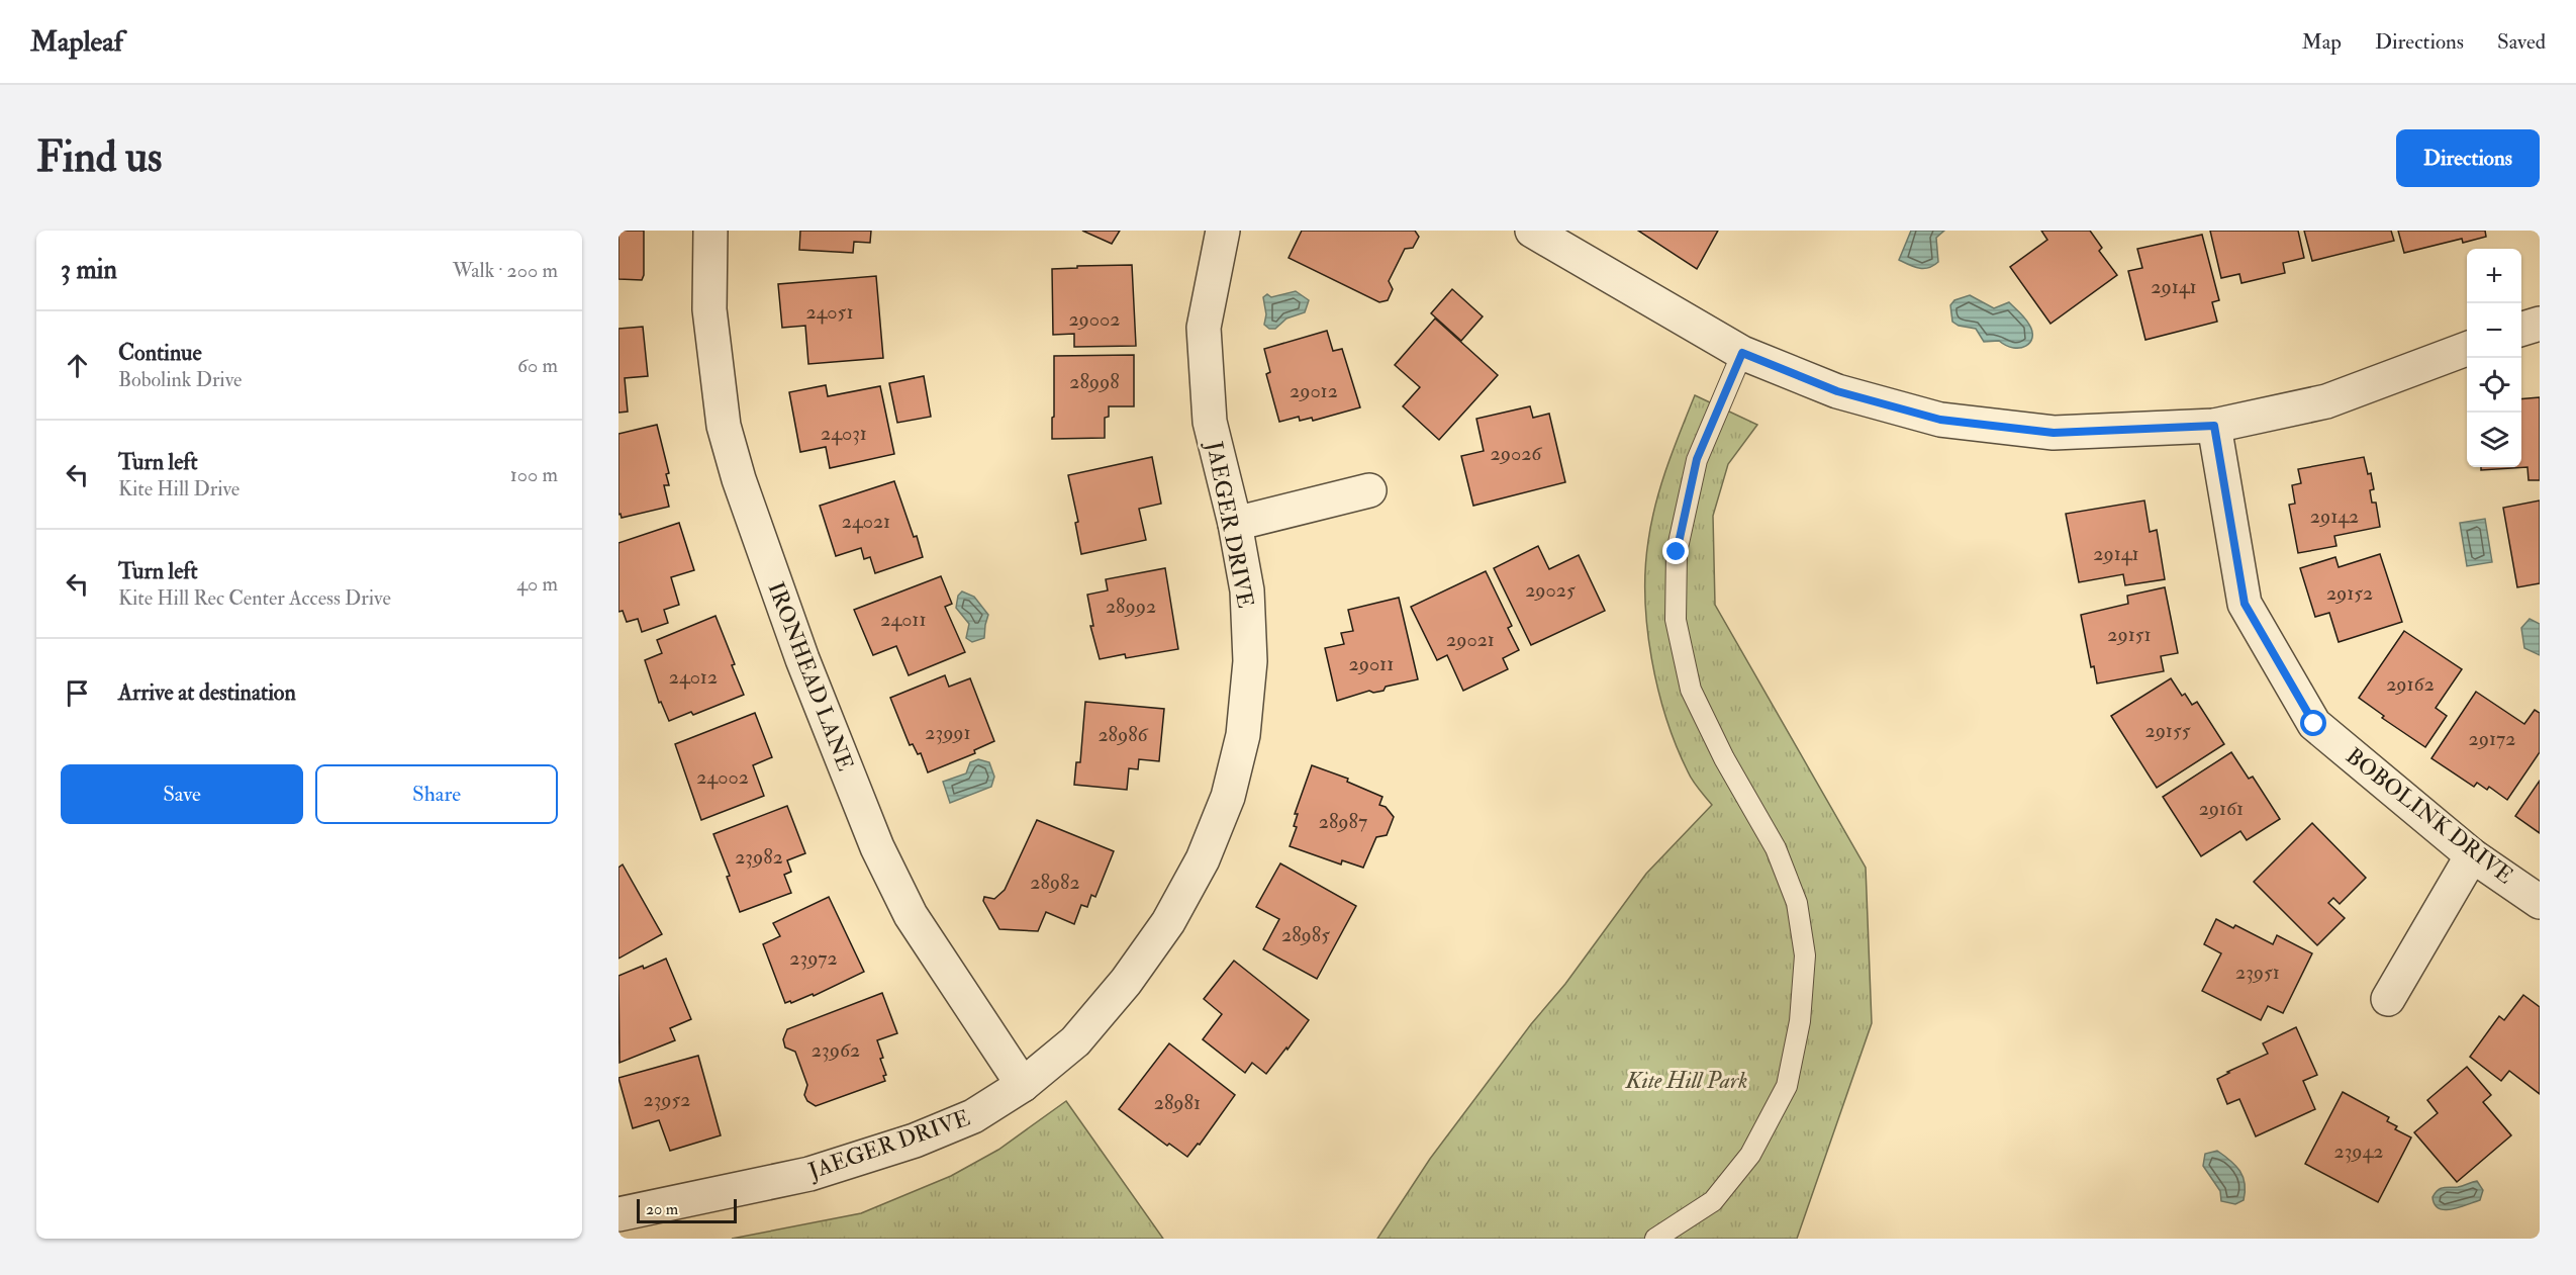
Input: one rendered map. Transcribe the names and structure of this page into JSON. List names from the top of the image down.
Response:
{
  "streets": {
    "street": ["JAEGER DRIVE", "IRONHEAD LANE", "BOBOLINK DRIVE"]
  },
  "crossings": [
    ["JAEGER DRIVE", "IRONHEAD LANE"]
  ],
  "parks": ["Kite Hill Park"],
  "house_numbers": [
    "29141",
    "24051",
    "29002",
    "28998",
    "29012",
    "24031",
    "29026",
    "29142",
    "24021",
    "29141",
    "29025",
    "29152",
    "28992",
    "24011",
    "29151",
    "29021",
    "29011",
    "24012",
    "29162",
    "29155",
    "23991",
    "28986",
    "29172",
    "24002",
    "29161",
    "28987",
    "23982",
    "28982",
    "28985",
    "23972",
    "23951",
    "23962",
    "23952",
    "28981",
    "23942"
  ],
  "scale_bar": "20 m",
  "page": {
    "header": "Mapleaf",
    "nav": ["Map", "Directions", "Saved"],
    "buttons": [
      "Directions",
      ["Save", "Share"]
    ],
    "title": "Find us",
    "heading": ["3 min", "Walk · 200 m"],
    "map_buttons": ["+", "−"],
    "list": [
      ["Continue", "Bobolink Drive", "60 m"],
      ["Turn left", "Kite Hill Drive", "100 m"],
      ["Turn left", "Kite Hill Rec Center Access Drive", "40 m"],
      "Arrive at destination"
    ],
    "scale": "20 m"
  }
}
